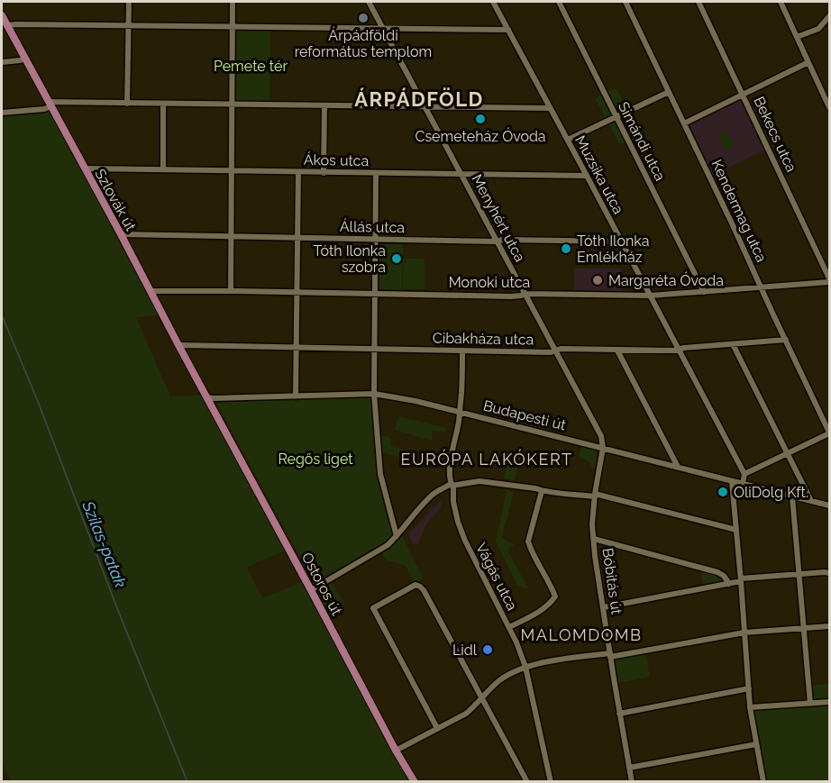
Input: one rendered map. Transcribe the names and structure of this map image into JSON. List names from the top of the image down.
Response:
{
  "streets": {
    "main road": ["Szlovák út", "Ostoros út"],
    "street": [
      "Bekecs utca",
      "Simándi utca",
      "Ákos utca",
      "Muzsika utca",
      "Kendermag utca",
      "Menyhért utca",
      "Állás utca",
      "Monoki utca",
      "Cibakháza utca",
      "Budapesti út",
      "Vágás utca",
      "Bóbitás út"
    ]
  },
  "crossings": [
    ["Bekecs utca", "Monoki utca"],
    ["Simándi utca", "Monoki utca"],
    ["Ákos utca", "Muzsika utca"],
    ["Ákos utca", "Szlovák út"],
    ["Ákos utca", "Menyhért utca"],
    ["Muzsika utca", "Állás utca"],
    ["Muzsika utca", "Monoki utca"],
    ["Muzsika utca", "Cibakháza utca"],
    ["Szlovák út", "Állás utca"],
    ["Szlovák út", "Monoki utca"],
    ["Szlovák út", "Cibakháza utca"],
    ["Szlovák út", "Budapesti út"],
    ["Szlovák út", "Ostoros út"],
    ["Kendermag utca", "Monoki utca"],
    ["Kendermag utca", "Cibakháza utca"],
    ["Menyhért utca", "Állás utca"],
    ["Menyhért utca", "Monoki utca"],
    ["Menyhért utca", "Cibakháza utca"],
    ["Menyhért utca", "Budapesti út"],
    ["Menyhért utca", "Bóbitás út"],
    ["Cibakháza utca", "Vágás utca"],
    ["Budapesti út", "Vágás utca"],
    ["Budapesti út", "Bóbitás út"],
    ["Budapesti út", "Ostoros út"]
  ],
  "districts": ["ÁRPÁDFÖLD", "EURÓPA LAKÓKERT", "MALOMDOMB"],
  "water": ["Szilas-patak"],
  "parks": ["Pemete tér", "Regős liget"],
  "places": [
    "Árpádföldi református templom",
    "Csemeteház Óvoda",
    "Tóth Ilonka Emlékház",
    "Tóth Ilonka szobra",
    "Margaréta Óvoda",
    "OliDolg Kft.",
    "Lidl"
  ]
}
